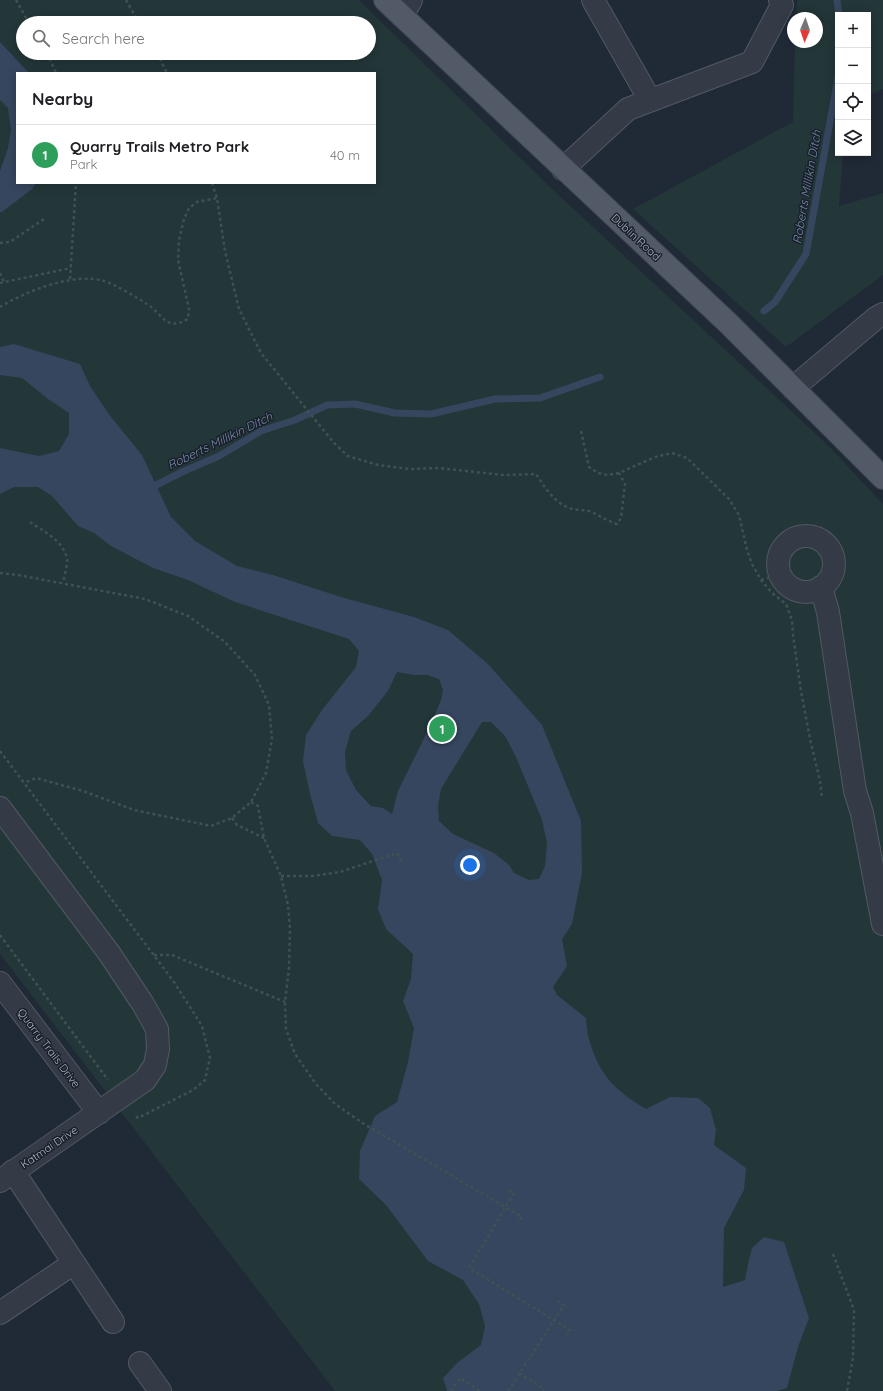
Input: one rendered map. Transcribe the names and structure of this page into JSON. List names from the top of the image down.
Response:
{
  "streets": {
    "main road": ["Dublin Road"],
    "street": ["Quarry Trails Drive", "Katmai Drive"]
  },
  "crossings": [
    ["Quarry Trails Drive", "Katmai Drive"]
  ],
  "water": ["Roberts Millikin Ditch"],
  "north": "bottom",
  "page": {
    "map_buttons": ["+", "−"],
    "search": "Search here",
    "heading": "Nearby",
    "list": [
      {
        "mark": "1",
        "name": "Quarry Trails Metro Park",
        "note": "Park",
        "value": "40 m"
      }
    ],
    "pins": "1"
  }
}
